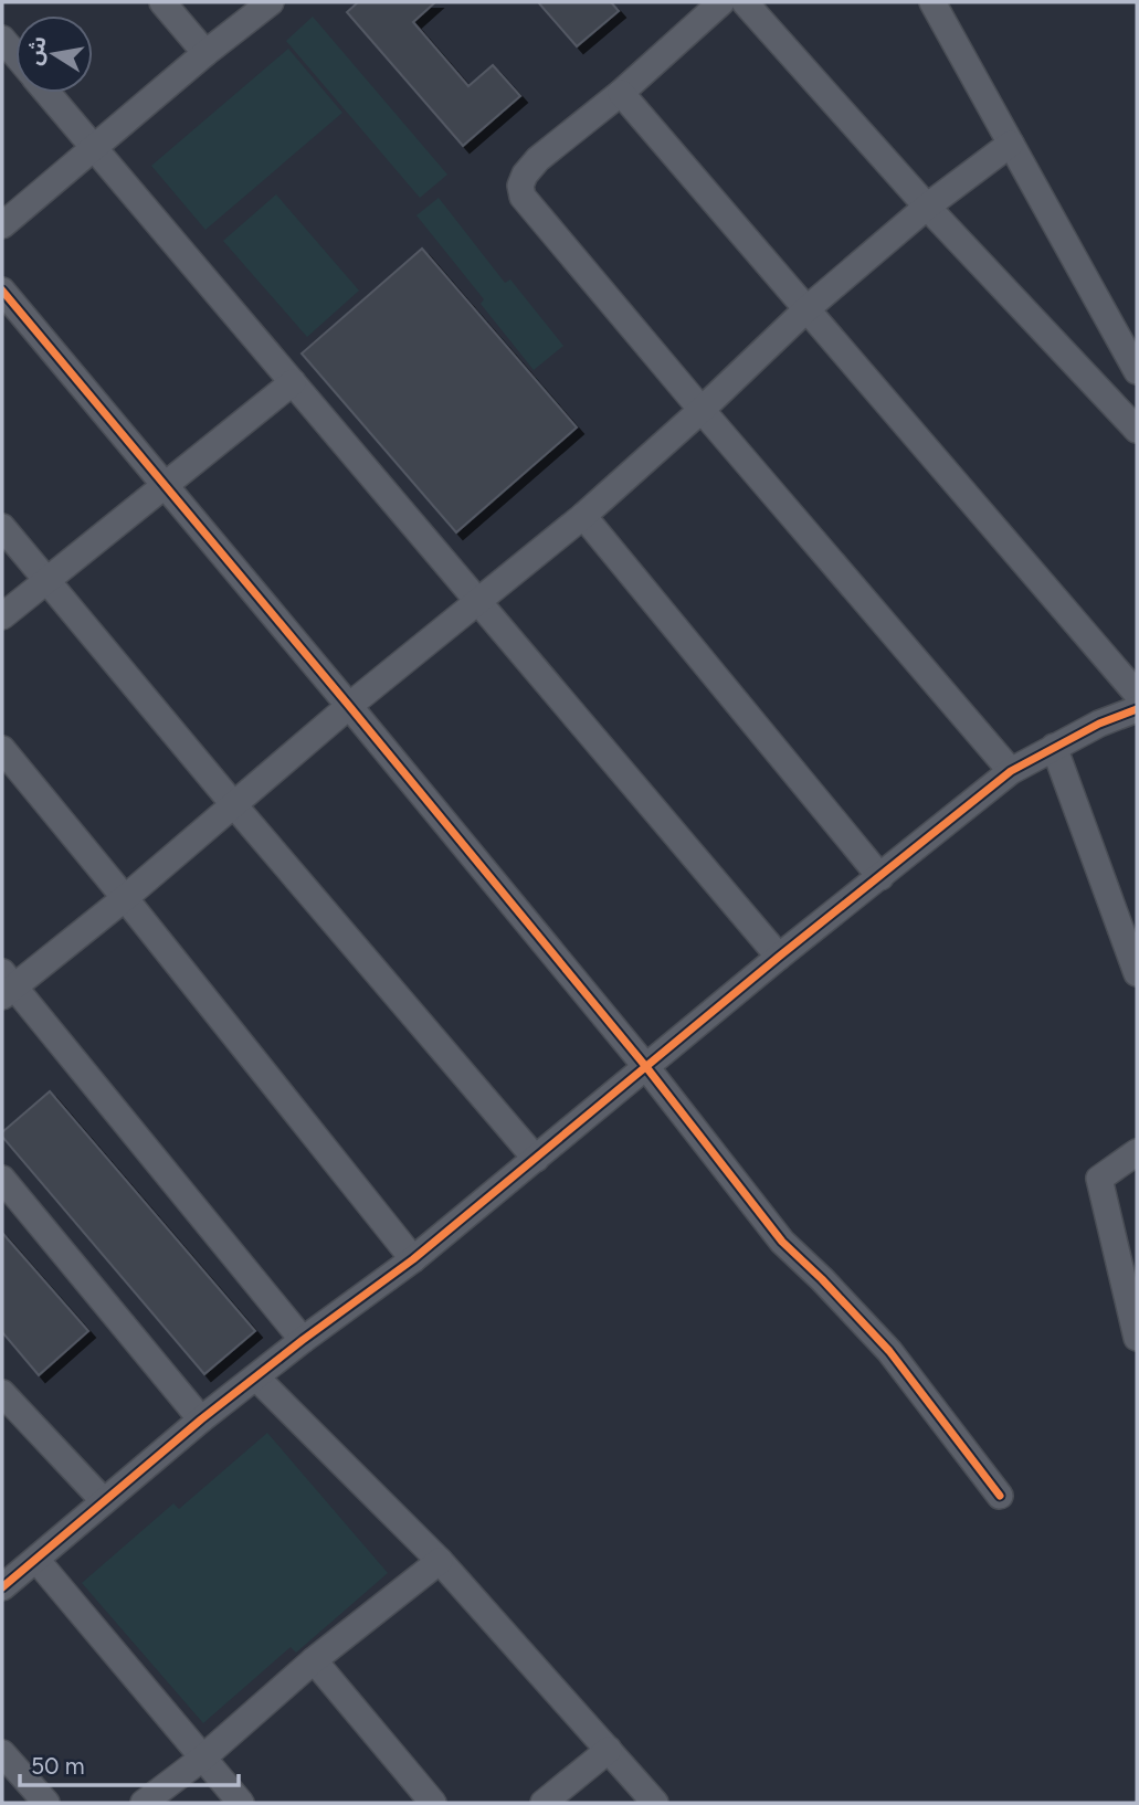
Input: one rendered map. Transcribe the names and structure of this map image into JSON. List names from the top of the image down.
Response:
{
  "scale_bar": "50 m",
  "north": "left"
}
